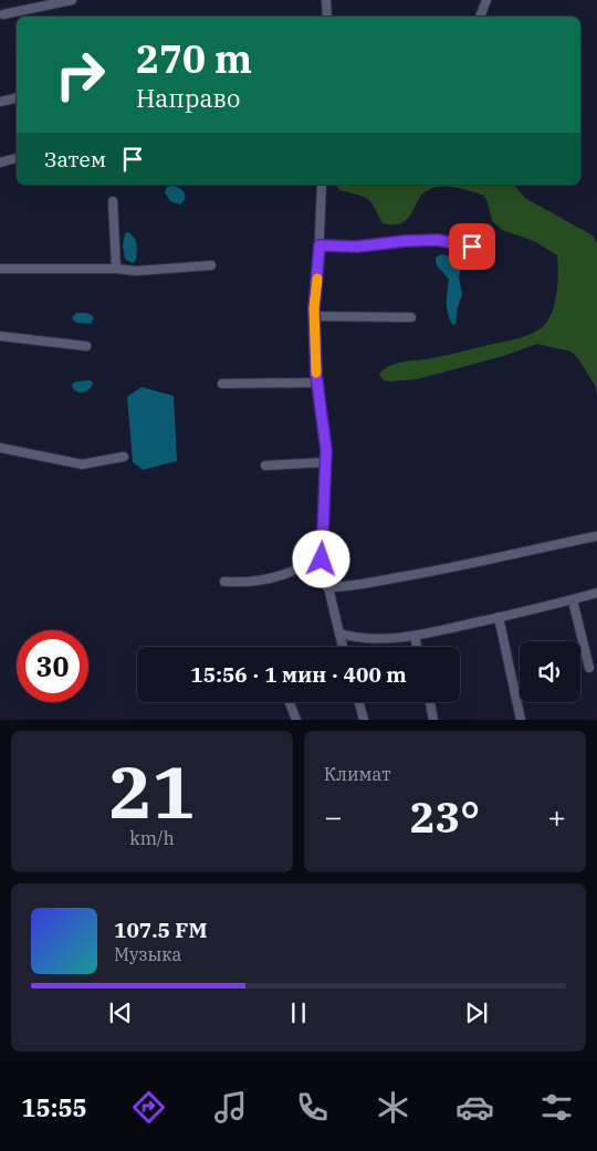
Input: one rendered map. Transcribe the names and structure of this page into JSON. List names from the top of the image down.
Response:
{
  "page": {
    "turn": ["270 m", "Направо"],
    "then": "Затем",
    "limit": "30",
    "trip": "15:56 · 1 мин · 400 m",
    "tile": [
      ["21", "km/h"],
      "Климат"
    ],
    "heat": ["−", "23°", "+"],
    "song": ["107.5 FM", "Музыка"],
    "tabs": "15:55"
  }
}
